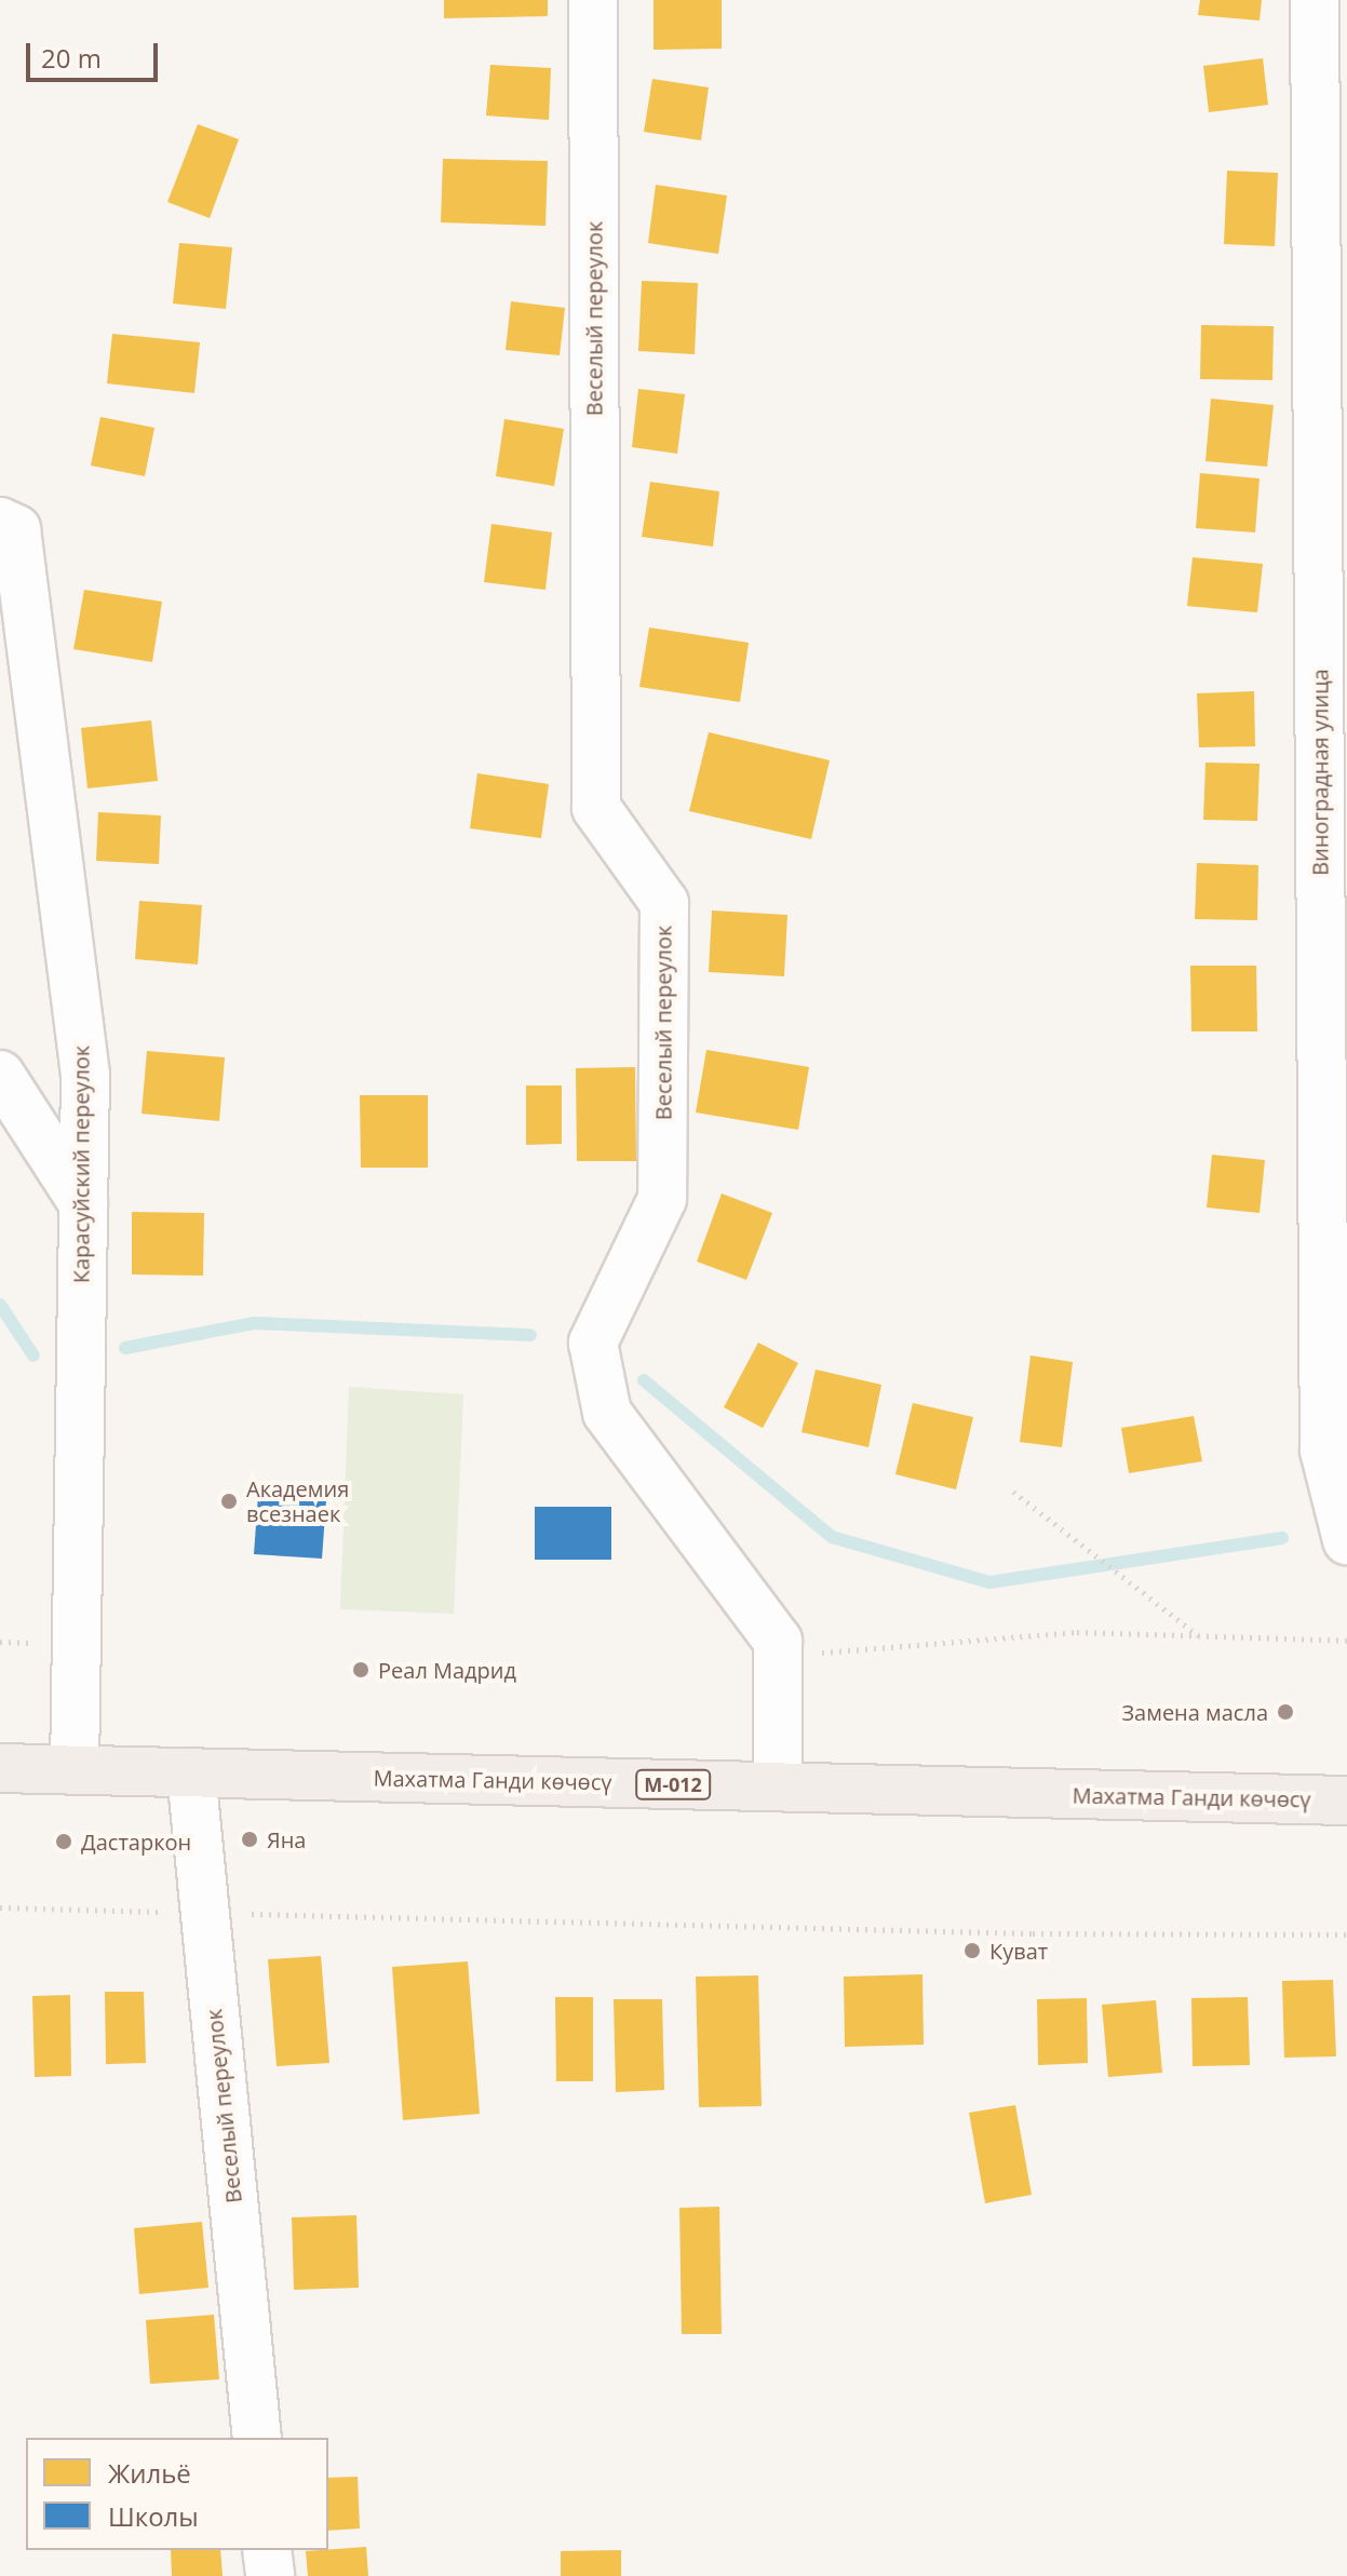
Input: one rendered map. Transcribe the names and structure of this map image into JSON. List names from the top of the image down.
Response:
{
  "streets": {
    "main road": ["Махатма Ганди көчөсү", "М-012"],
    "street": ["Веселый переулок", "Виноградная улица", "Карасуйский переулок"]
  },
  "crossings": [
    ["Веселый переулок", "Махатма Ганди көчөсү"],
    ["Карасуйский переулок", "Махатма Ганди көчөсү"]
  ],
  "places": [
    "Академия всезнаек",
    "Реал Мадрид",
    "Замена масла",
    "Яна",
    "Дастаркон",
    "Куват"
  ],
  "legend": ["Жильё", "Школы"],
  "scale_bar": "20 m"
}
